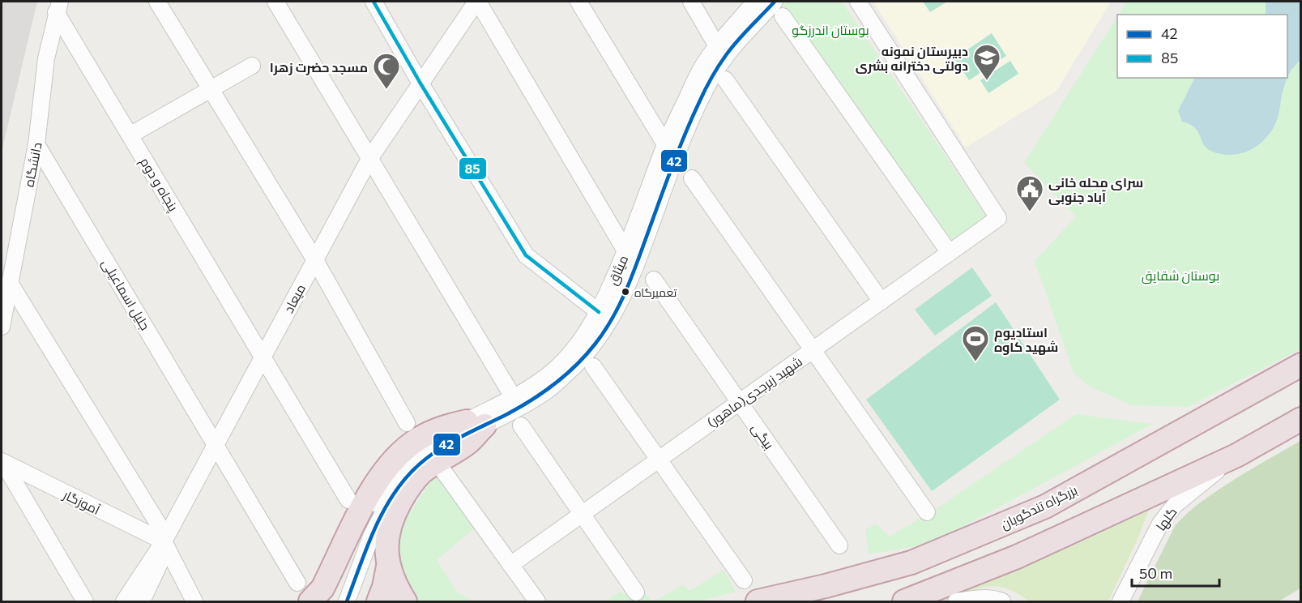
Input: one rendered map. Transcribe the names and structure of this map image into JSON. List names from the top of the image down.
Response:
{
  "streets": {
    "highway": ["بزرگراه تندگویان"],
    "street": [
      "دانشگاه",
      "پنجاه و دوم",
      "میثاق",
      "جلیل اسماعیلی",
      "میعاد",
      "شهید زبرجدی(ماهور)",
      "بیگی",
      "آموزگار",
      "گلها"
    ]
  },
  "crossings": [
    ["دانشگاه", "پنجاه و دوم"],
    ["دانشگاه", "جلیل اسماعیلی"],
    ["پنجاه و دوم", "میعاد"],
    ["جلیل اسماعیلی", "میعاد"],
    ["میعاد", "آموزگار"],
    ["شهید زبرجدی(ماهور)", "بیگی"]
  ],
  "parks": ["بوستان اندرزگو", "بوستان شقایق"],
  "places": {
    "school or university": ["دبیرستان نمونه دولتی دخترانه بشری"],
    "mosque": ["مسجد حضرت زهرا"],
    "public building": ["سرای محله خانی آباد جنوبی"],
    "other": ["تعمیرگاه"],
    "sports": ["استادیوم شهید کاوه"]
  },
  "lines": ["transit line 42", "transit line 85"],
  "legend": ["42", "85"],
  "scale_bar": "50 m"
}
